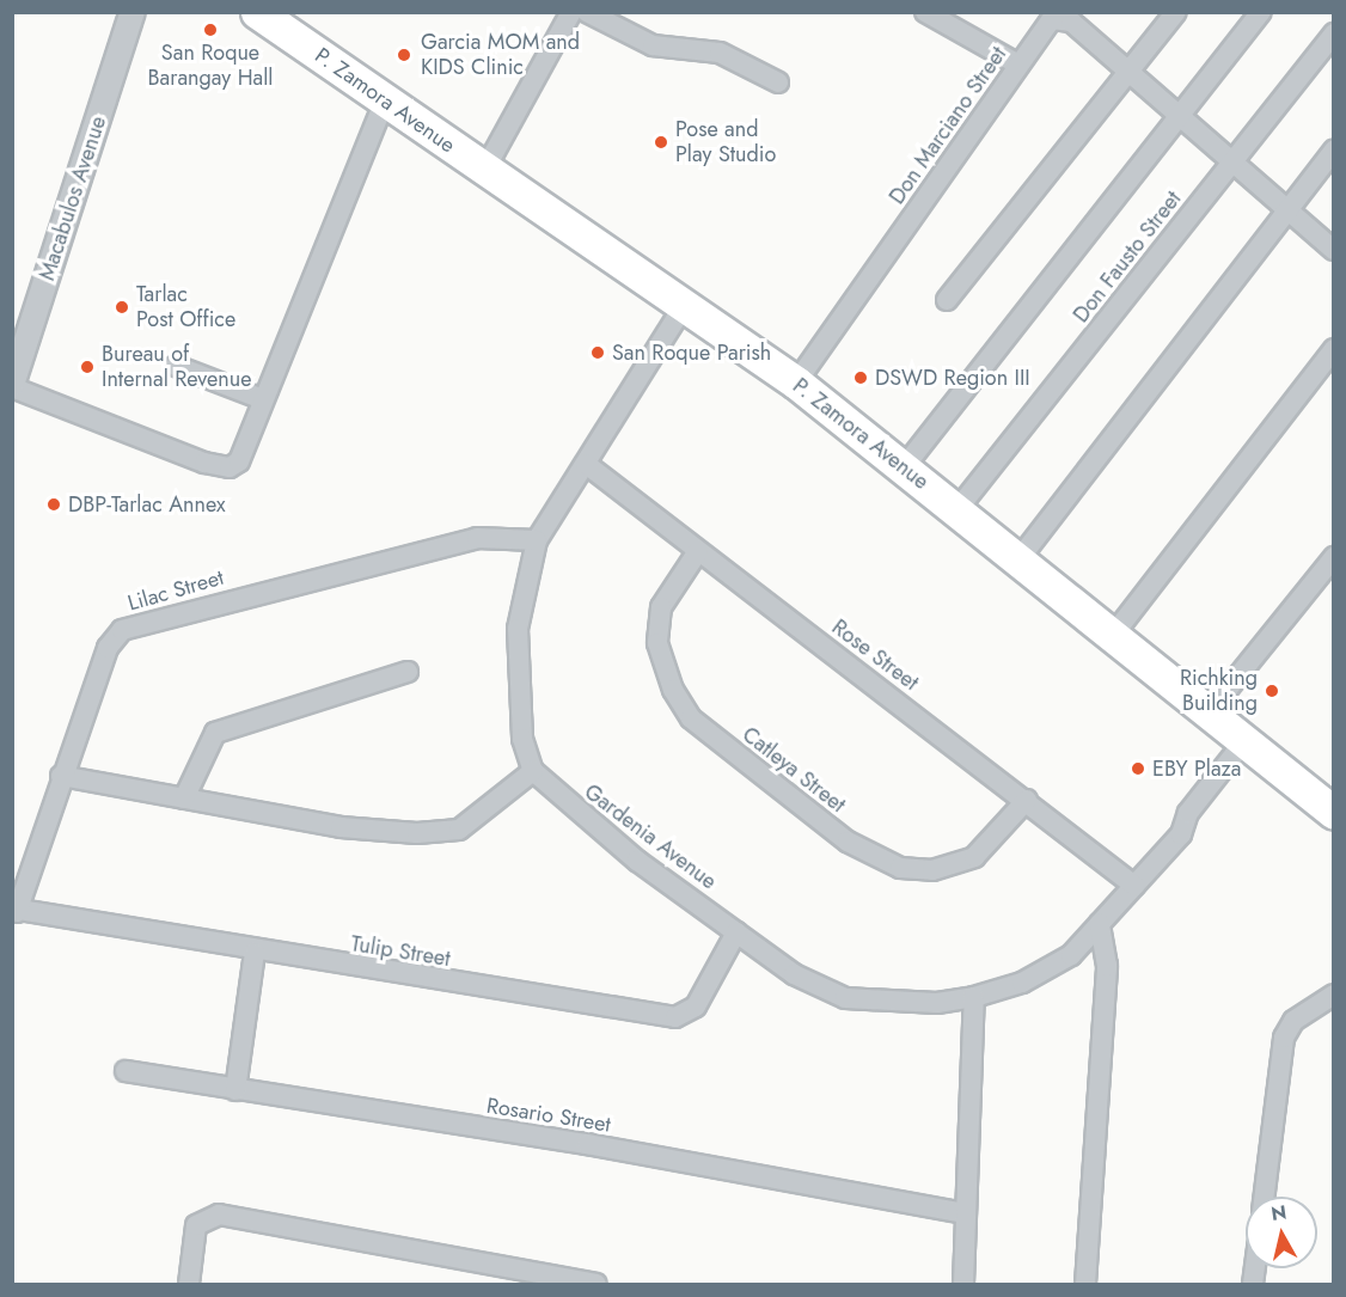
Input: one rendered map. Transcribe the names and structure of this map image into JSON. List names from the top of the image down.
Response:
{
  "streets": {
    "highway": ["P. Zamora Avenue"],
    "street": [
      "Don Marciano Street",
      "Macabulos Avenue",
      "Don Fausto Street",
      "Lilac Street",
      "Rose Street",
      "Catleya Street",
      "Gardenia Avenue",
      "Tulip Street",
      "Rosario Street"
    ]
  },
  "crossings": [
    ["P. Zamora Avenue", "Don Marciano Street"],
    ["P. Zamora Avenue", "Don Fausto Street"],
    ["P. Zamora Avenue", "Gardenia Avenue"],
    ["Don Marciano Street", "Don Fausto Street"],
    ["Lilac Street", "Tulip Street"],
    ["Rose Street", "Catleya Street"],
    ["Rose Street", "Gardenia Avenue"],
    ["Gardenia Avenue", "Tulip Street"]
  ],
  "places": [
    "San Roque Barangay Hall",
    "Garcia MOM and KIDS Clinic",
    "Pose and Play Studio",
    "Tarlac Post Office",
    "San Roque Parish",
    "Bureau of Internal Revenue",
    "DSWD Region III",
    "DBP-Tarlac Annex",
    "Richking Building",
    "EBY Plaza"
  ],
  "north": "top"
}
